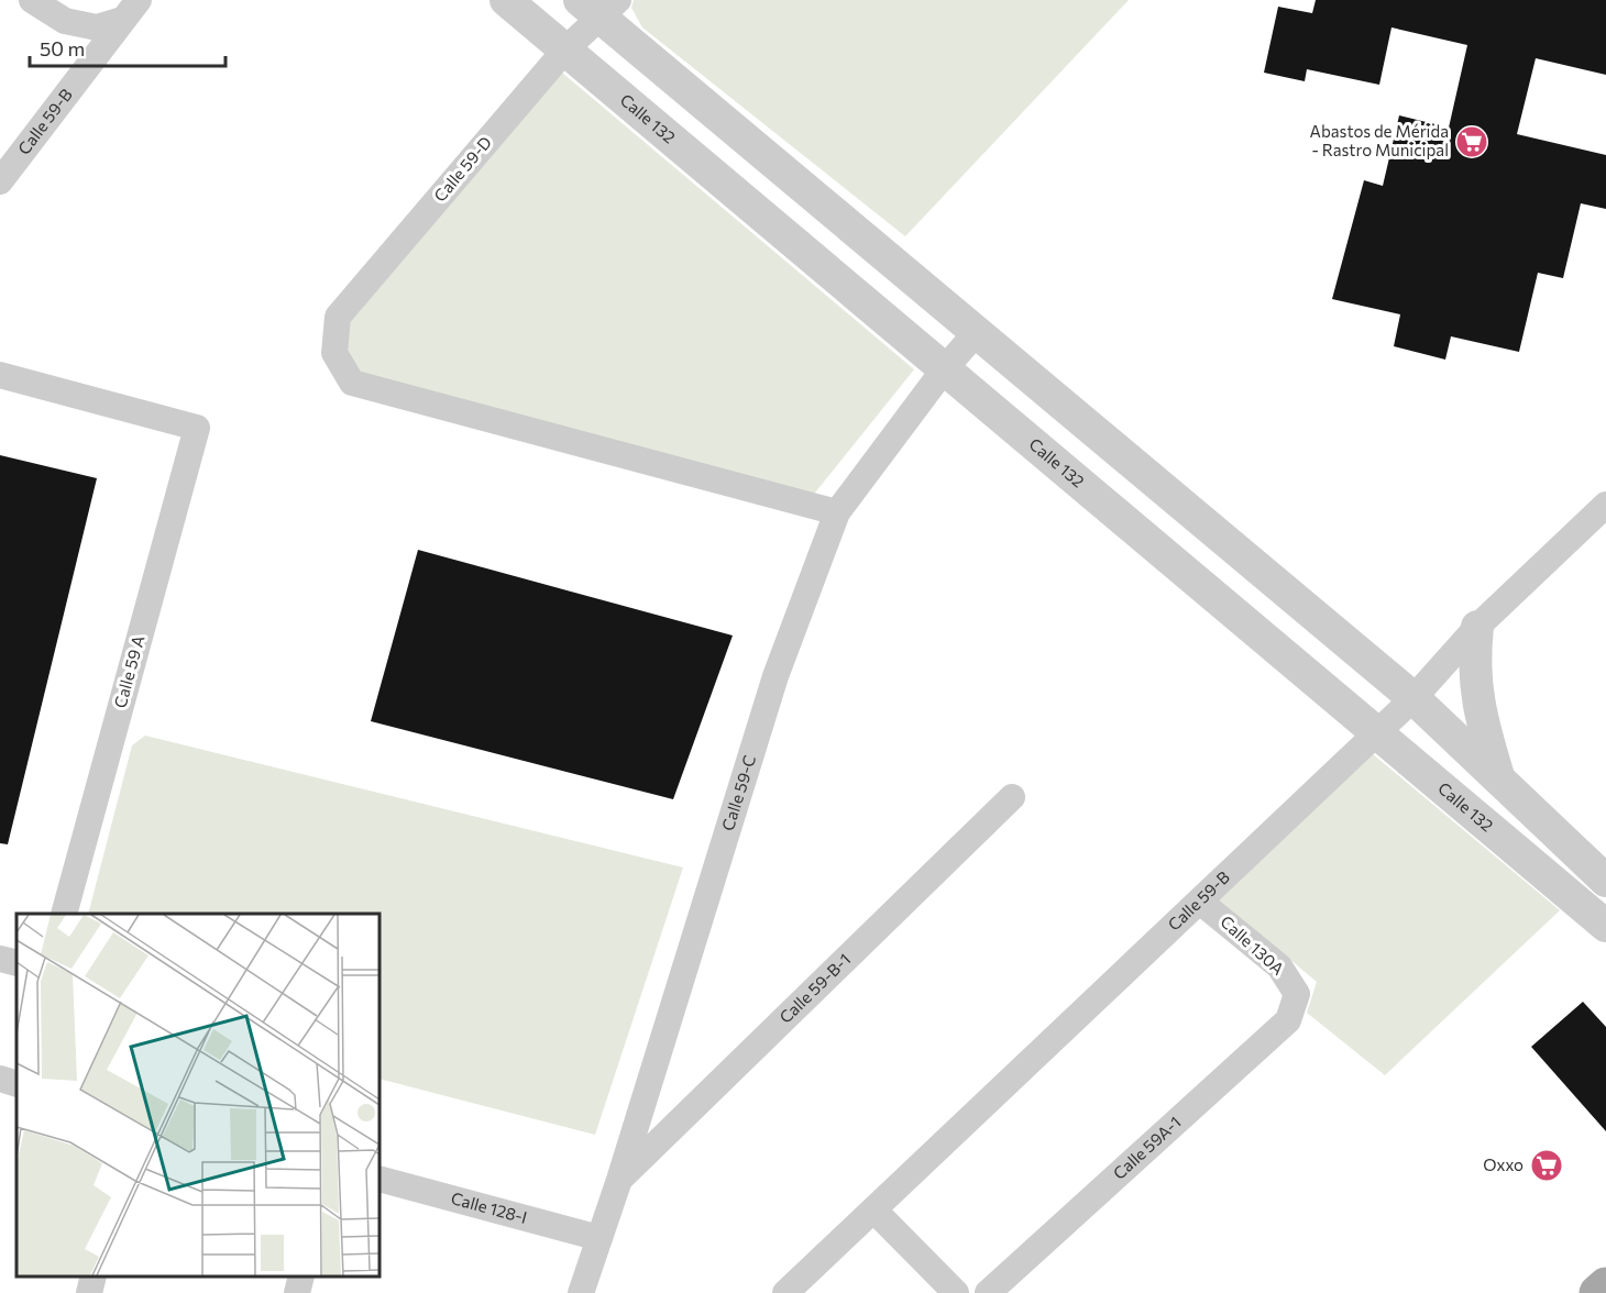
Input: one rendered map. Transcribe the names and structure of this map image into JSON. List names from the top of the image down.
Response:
{
  "streets": {
    "street": [
      "Calle 132",
      "Calle 59-B",
      "Calle 59-D",
      "Calle 59 A",
      "Calle 59-C",
      "Calle 130A",
      "Calle 59-B-1",
      "Calle 59A-1",
      "Calle 128-I"
    ]
  },
  "crossings": [
    ["Calle 132", "Calle 59-B"],
    ["Calle 132", "Calle 59-D"],
    ["Calle 132", "Calle 59-C"],
    ["Calle 59-B", "Calle 130A"],
    ["Calle 59-D", "Calle 59-C"],
    ["Calle 59-C", "Calle 59-B-1"],
    ["Calle 59-C", "Calle 128-I"],
    ["Calle 130A", "Calle 59A-1"]
  ],
  "places": {
    "supermarket": ["Abastos de Mérida - Rastro Municipal", "Oxxo"]
  },
  "scale_bar": "50 m"
}
